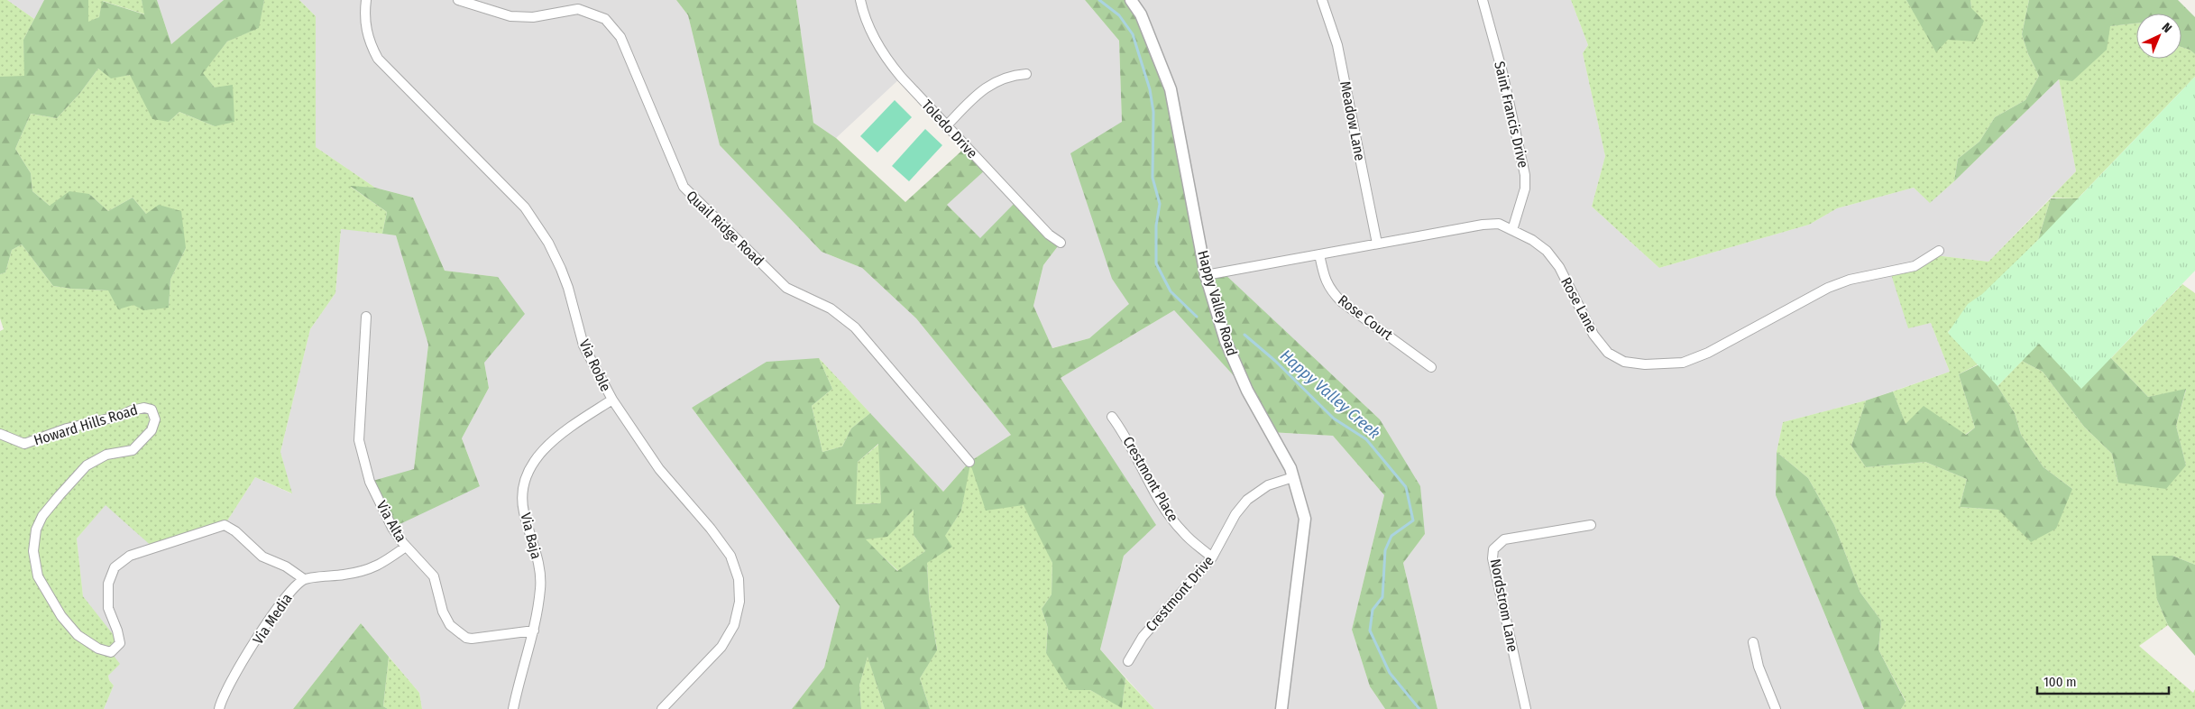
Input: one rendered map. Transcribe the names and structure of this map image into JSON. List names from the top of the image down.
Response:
{
  "streets": {
    "street": [
      "Saint Francis Drive",
      "Meadow Lane",
      "Toledo Drive",
      "Quail Ridge Road",
      "Happy Valley Road",
      "Rose Lane",
      "Rose Court",
      "Via Roble",
      "Howard Hills Road",
      "Crestmont Place",
      "Via Alta",
      "Via Baja",
      "Crestmont Drive",
      "Nordstrom Lane",
      "Via Media"
    ]
  },
  "crossings": [
    ["Saint Francis Drive", "Rose Lane"],
    ["Meadow Lane", "Rose Lane"],
    ["Happy Valley Road", "Rose Lane"],
    ["Happy Valley Road", "Crestmont Drive"],
    ["Rose Lane", "Rose Court"],
    ["Via Roble", "Via Baja"],
    ["Howard Hills Road", "Via Media"],
    ["Crestmont Place", "Crestmont Drive"],
    ["Via Alta", "Via Baja"],
    ["Via Alta", "Via Media"]
  ],
  "water": ["Happy Valley Creek"],
  "scale_bar": "100 m",
  "north": "top right"
}
